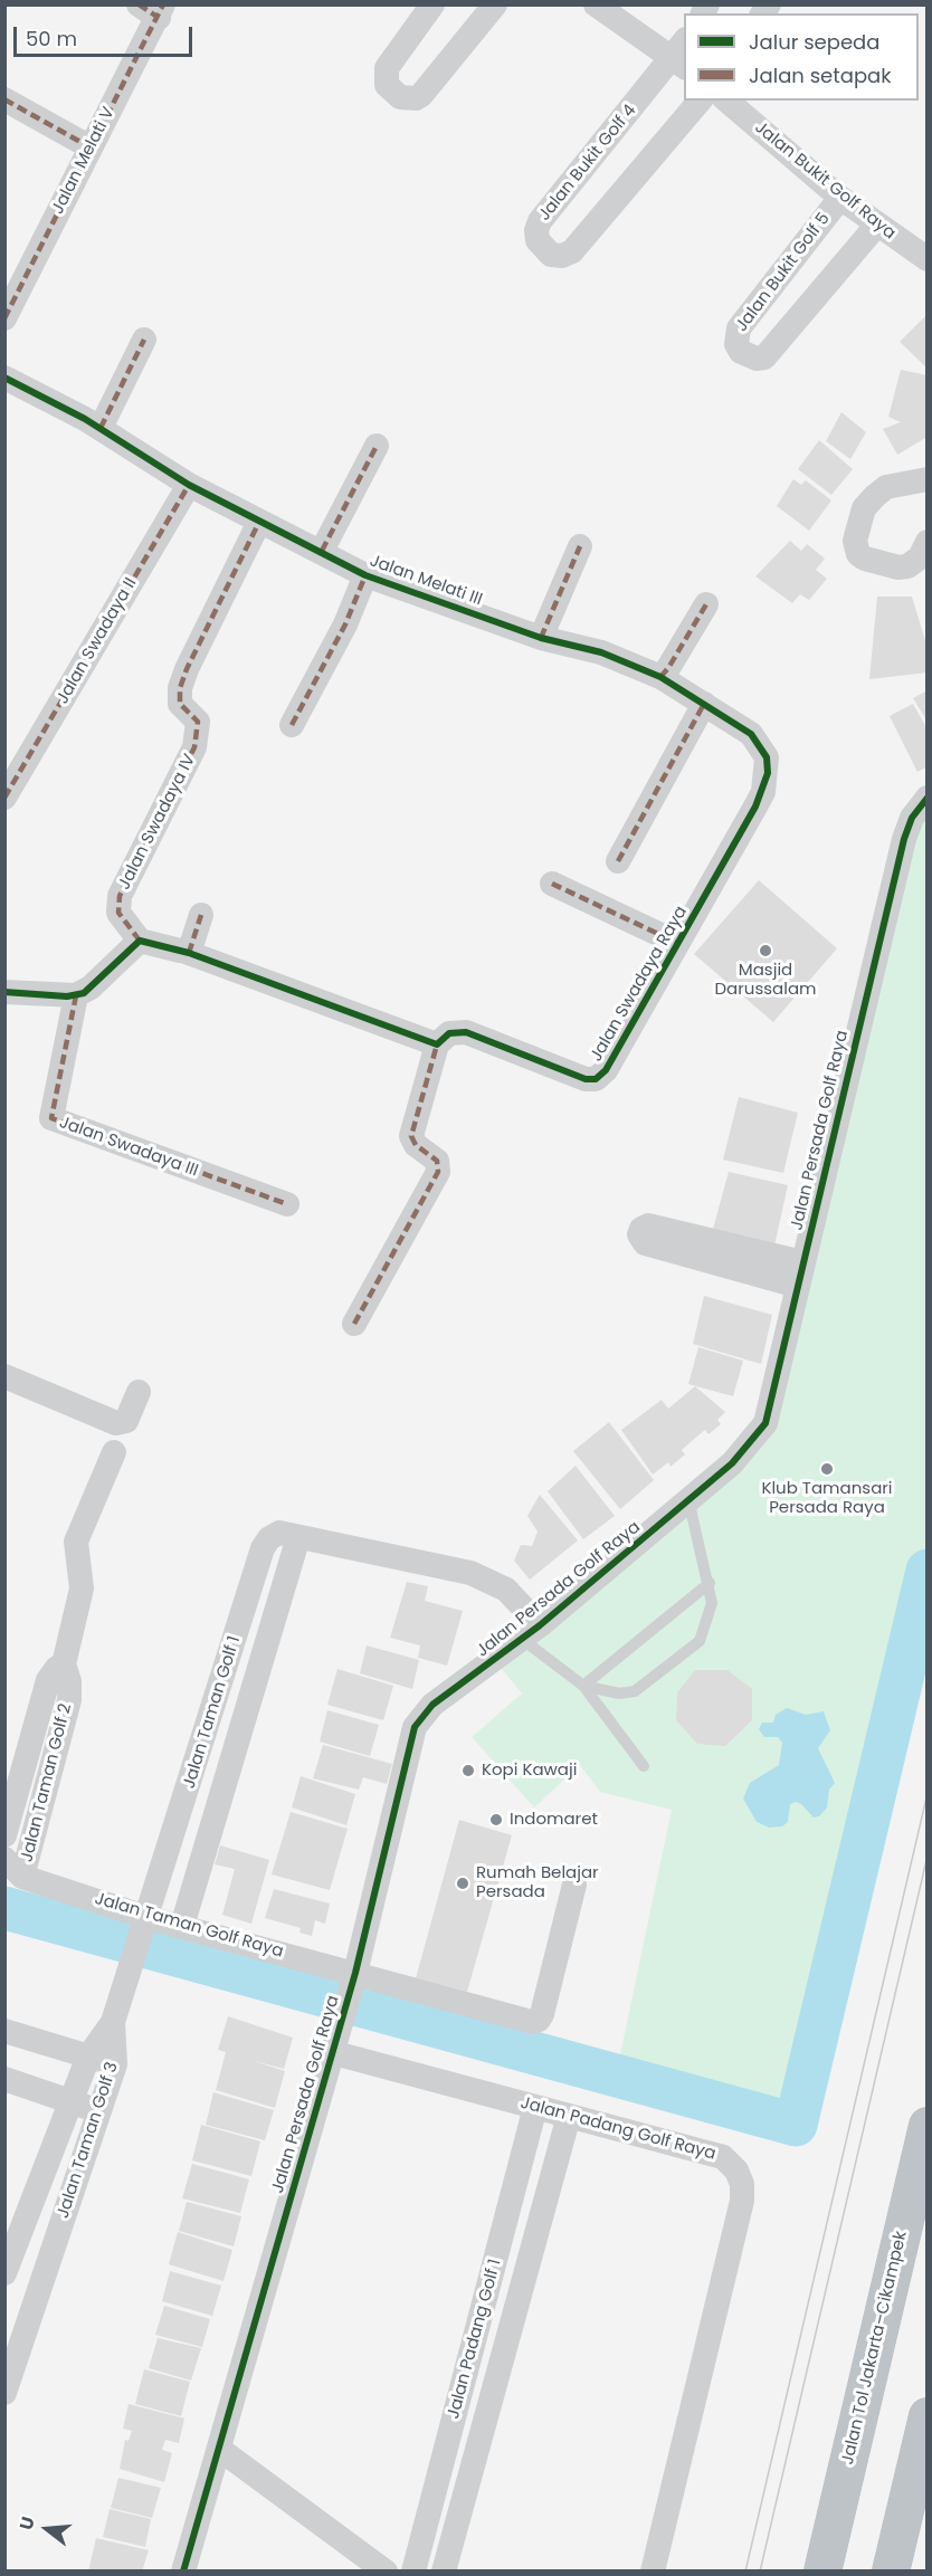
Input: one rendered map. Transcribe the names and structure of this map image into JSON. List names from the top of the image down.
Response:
{
  "streets": {
    "highway": ["Jalan Tol Jakarta–Cikampek"],
    "street": [
      "Jalan Melati V",
      "Jalan Bukit Golf 4",
      "Jalan Bukit Golf Raya",
      "Jalan Bukit Golf 5",
      "Jalan Melati III",
      "Jalan Swadaya II",
      "Jalan Swadaya IV",
      "Jalan Swadaya Raya",
      "Jalan Persada Golf Raya",
      "Jalan Swadaya III",
      "Jalan Taman Golf 1",
      "Jalan Taman Golf 2",
      "Jalan Taman Golf Raya",
      "Jalan Padang Golf Raya",
      "Jalan Taman Golf 3",
      "Jalan Padang Golf 1"
    ]
  },
  "crossings": [
    ["Jalan Bukit Golf Raya", "Jalan Bukit Golf 5"],
    ["Jalan Melati III", "Jalan Swadaya II"],
    ["Jalan Melati III", "Jalan Swadaya IV"],
    ["Jalan Melati III", "Jalan Swadaya Raya"],
    ["Jalan Persada Golf Raya", "Jalan Taman Golf 1"],
    ["Jalan Persada Golf Raya", "Jalan Taman Golf Raya"],
    ["Jalan Persada Golf Raya", "Jalan Padang Golf Raya"],
    ["Jalan Taman Golf 1", "Jalan Taman Golf Raya"],
    ["Jalan Taman Golf 1", "Jalan Taman Golf 3"],
    ["Jalan Taman Golf 2", "Jalan Taman Golf Raya"],
    ["Jalan Taman Golf Raya", "Jalan Taman Golf 3"],
    ["Jalan Padang Golf Raya", "Jalan Padang Golf 1"]
  ],
  "places": [
    "Masjid Darussalam",
    "Klub Tamansari Persada Raya",
    "Kopi Kawaji",
    "Indomaret",
    "Rumah Belajar Persada"
  ],
  "legend": ["Jalur sepeda", "Jalan setapak"],
  "scale_bar": "50 m",
  "north": "left"
}
